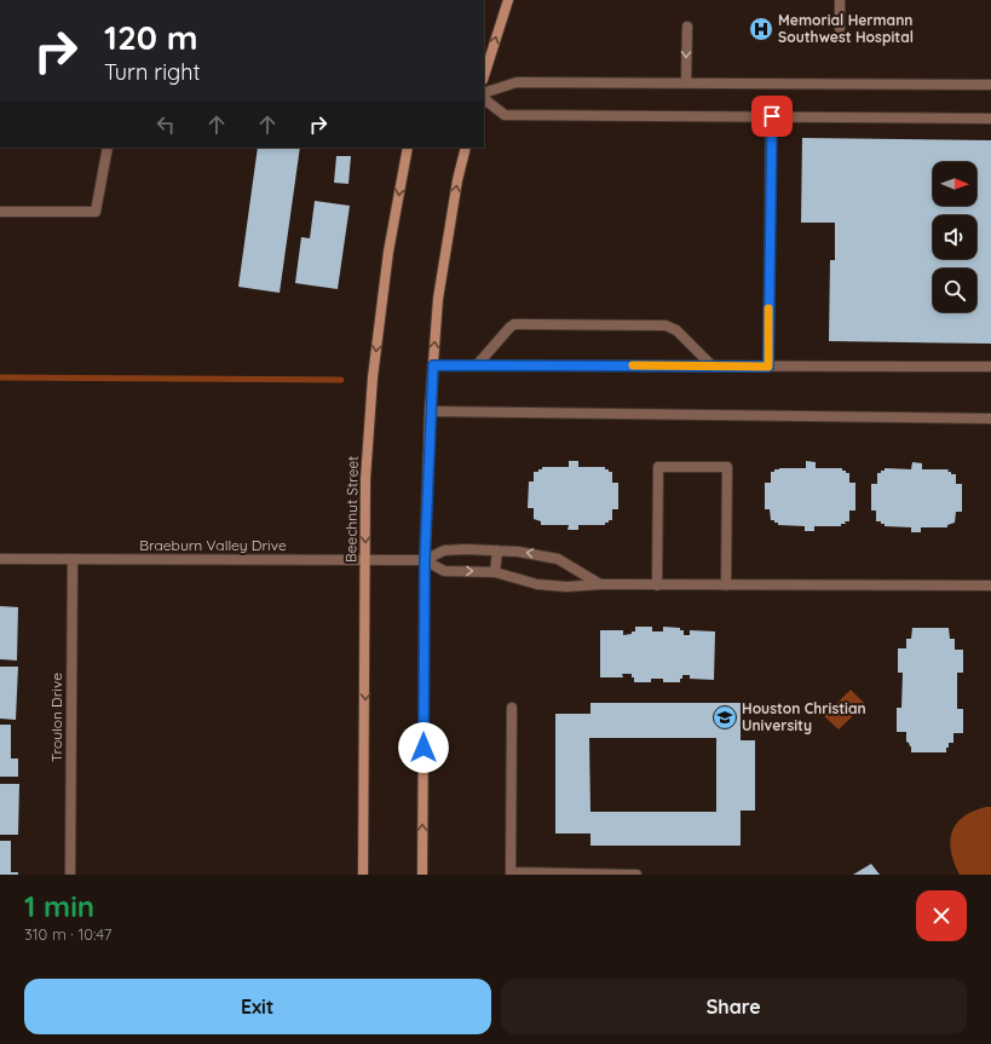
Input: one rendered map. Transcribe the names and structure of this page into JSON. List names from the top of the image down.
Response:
{
  "streets": {
    "main road": ["Beechnut Street"],
    "street": ["Braeburn Valley Drive", "Troulon Drive"]
  },
  "crossings": [
    ["Beechnut Street", "Braeburn Valley Drive"],
    ["Braeburn Valley Drive", "Troulon Drive"]
  ],
  "places": {
    "hospital": ["Memorial Hermann Southwest Hospital"],
    "school or university": ["Houston Christian University"]
  },
  "north": "right",
  "page": {
    "turn": ["120 m", "Turn right"],
    "heading": ["1 min", "310 m · 10:47"],
    "buttons": ["Exit", "Share"]
  }
}
